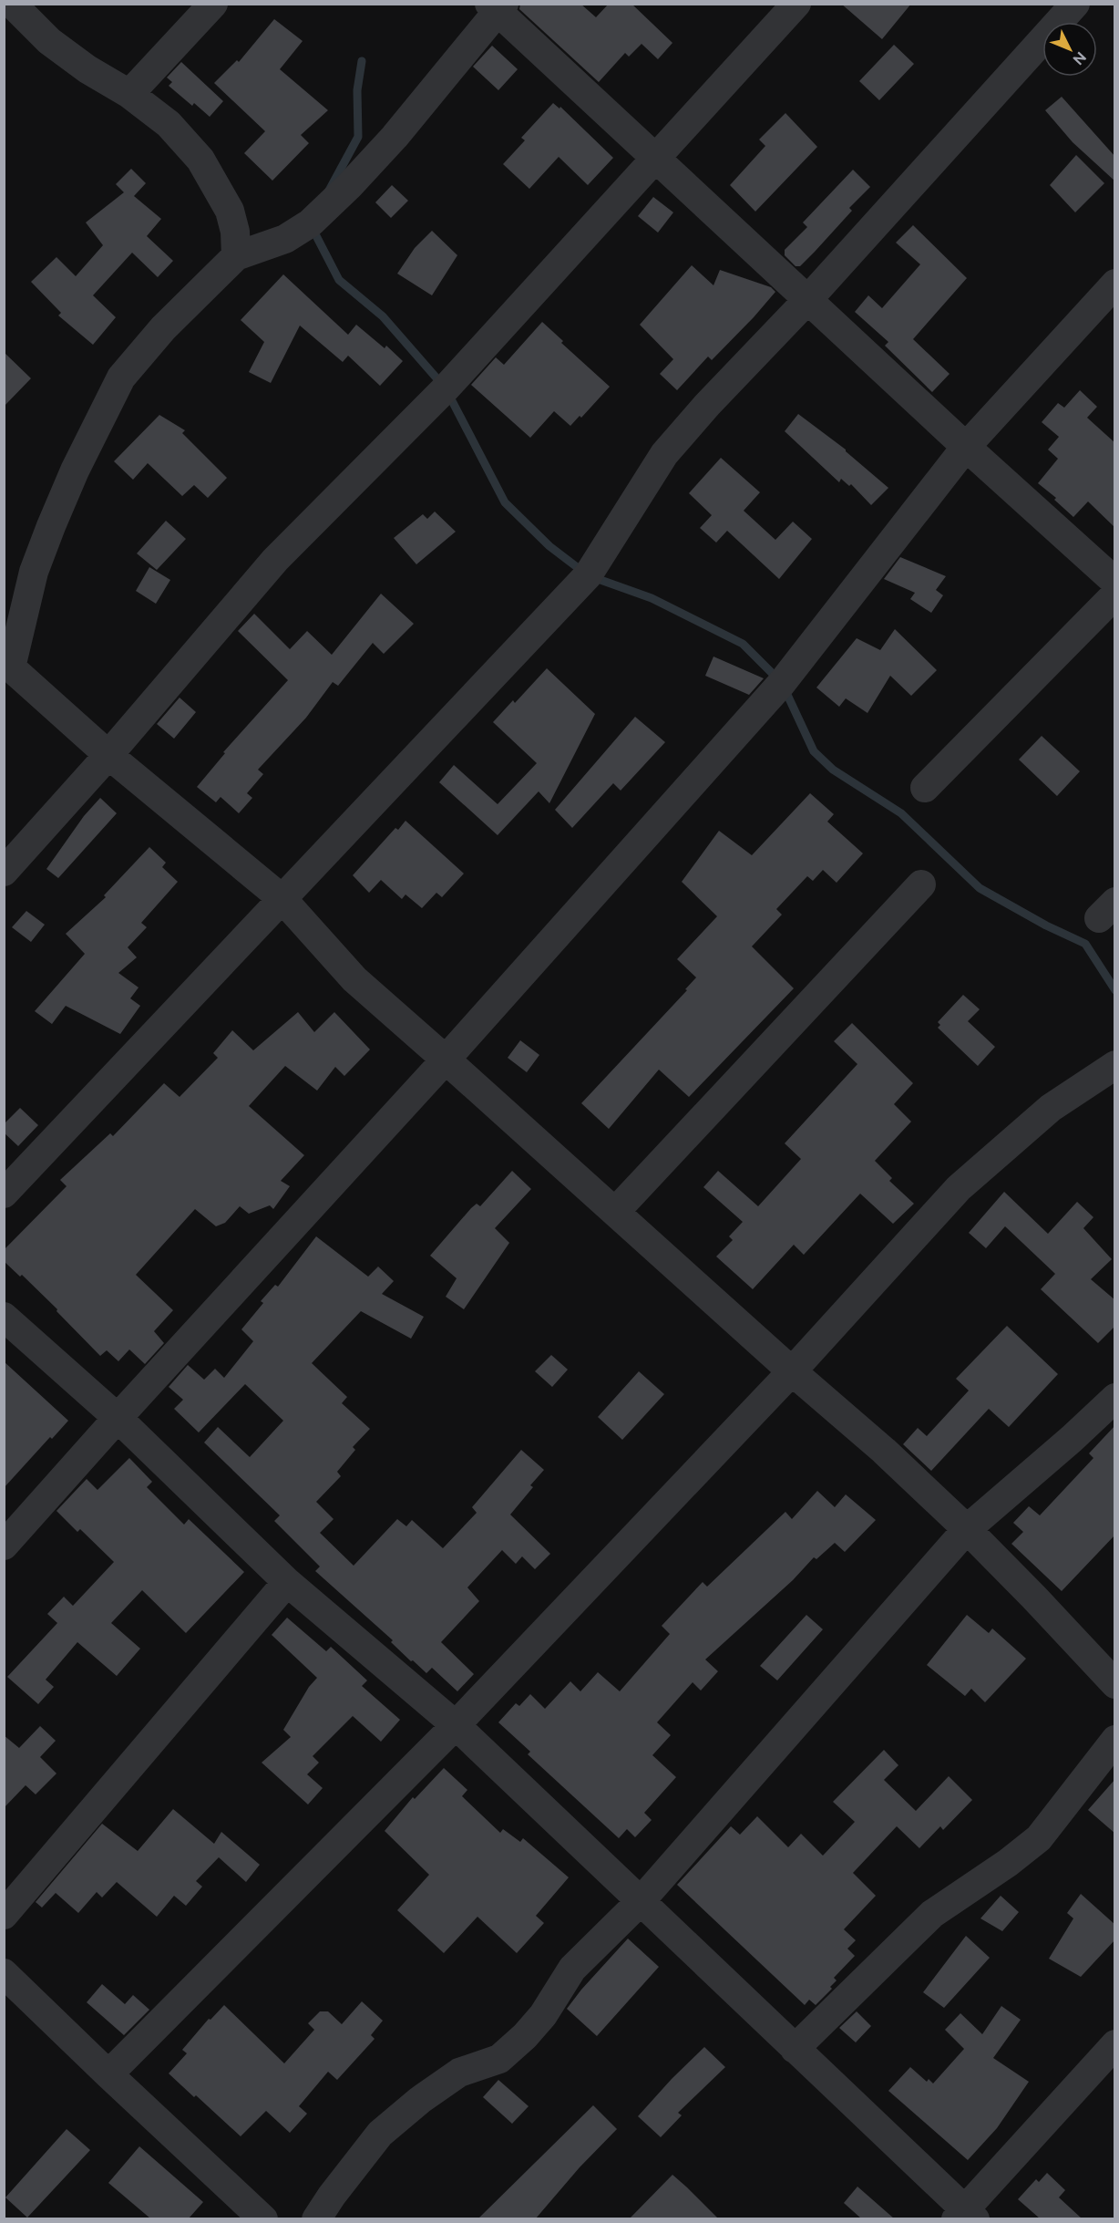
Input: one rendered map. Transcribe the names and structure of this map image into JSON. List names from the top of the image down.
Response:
{
  "north": "bottom right"
}
